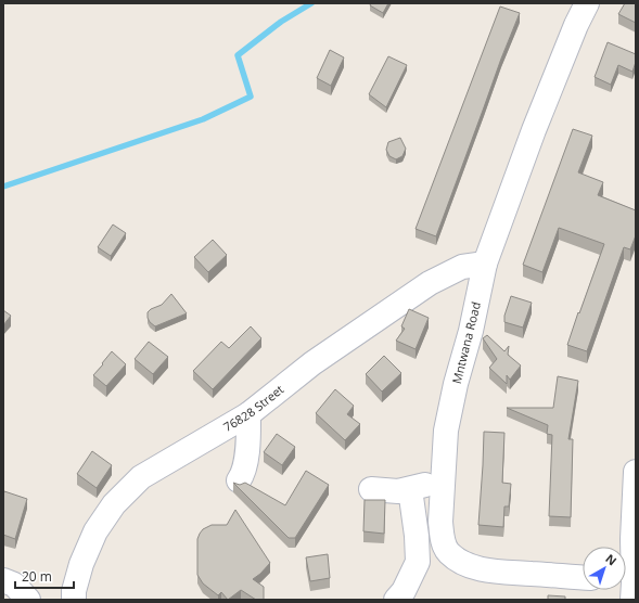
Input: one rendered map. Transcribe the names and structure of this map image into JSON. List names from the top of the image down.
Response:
{
  "streets": {
    "street": ["Mntwana Road", "76828 Street"]
  },
  "crossings": [
    ["Mntwana Road", "76828 Street"]
  ],
  "scale_bar": "20 m",
  "north": "top right"
}
